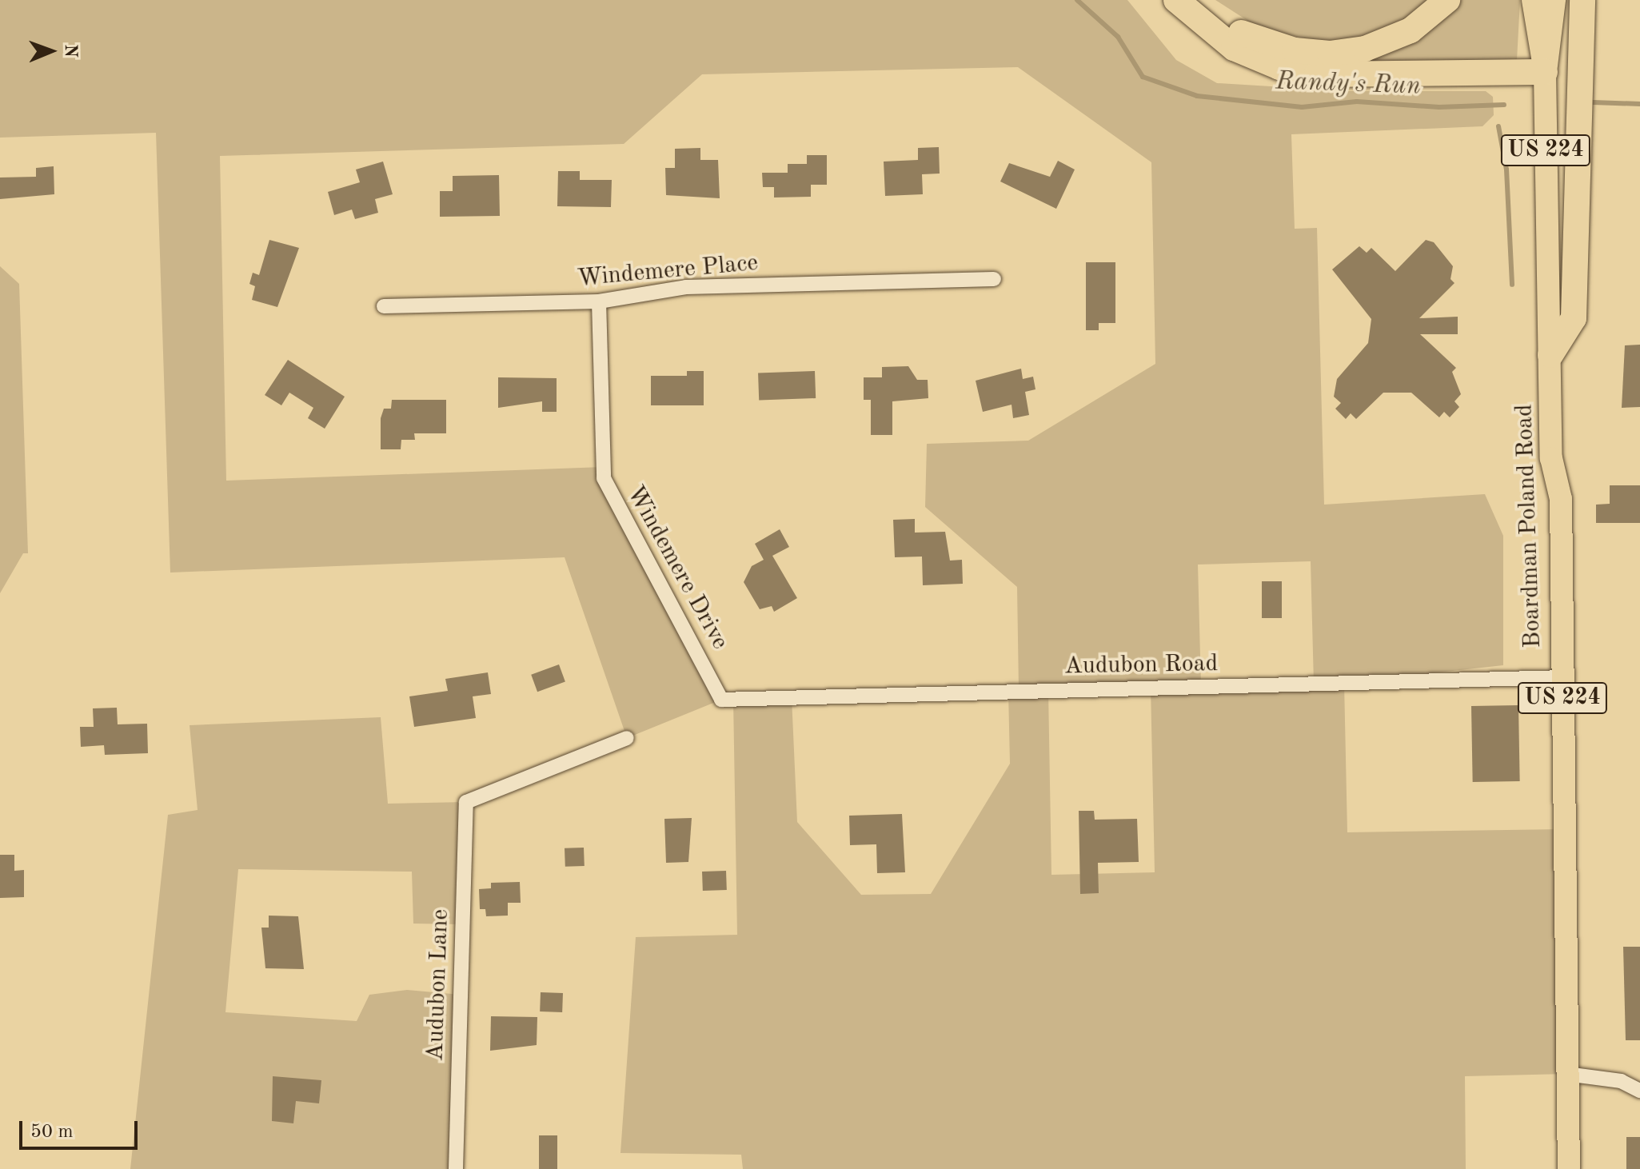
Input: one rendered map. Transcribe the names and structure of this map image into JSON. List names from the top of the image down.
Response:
{
  "streets": {
    "main road": ["US 224", "Boardman Poland Road"],
    "street": [
      "Windemere Place",
      "Windemere Drive",
      "Audubon Road",
      "Audubon Lane"
    ]
  },
  "crossings": [
    ["Windemere Place", "Windemere Drive"],
    ["Boardman Poland Road", "Audubon Road"],
    ["Windemere Drive", "Audubon Road"]
  ],
  "water": ["Randy's Run"],
  "scale_bar": "50 m",
  "north": "right"
}
